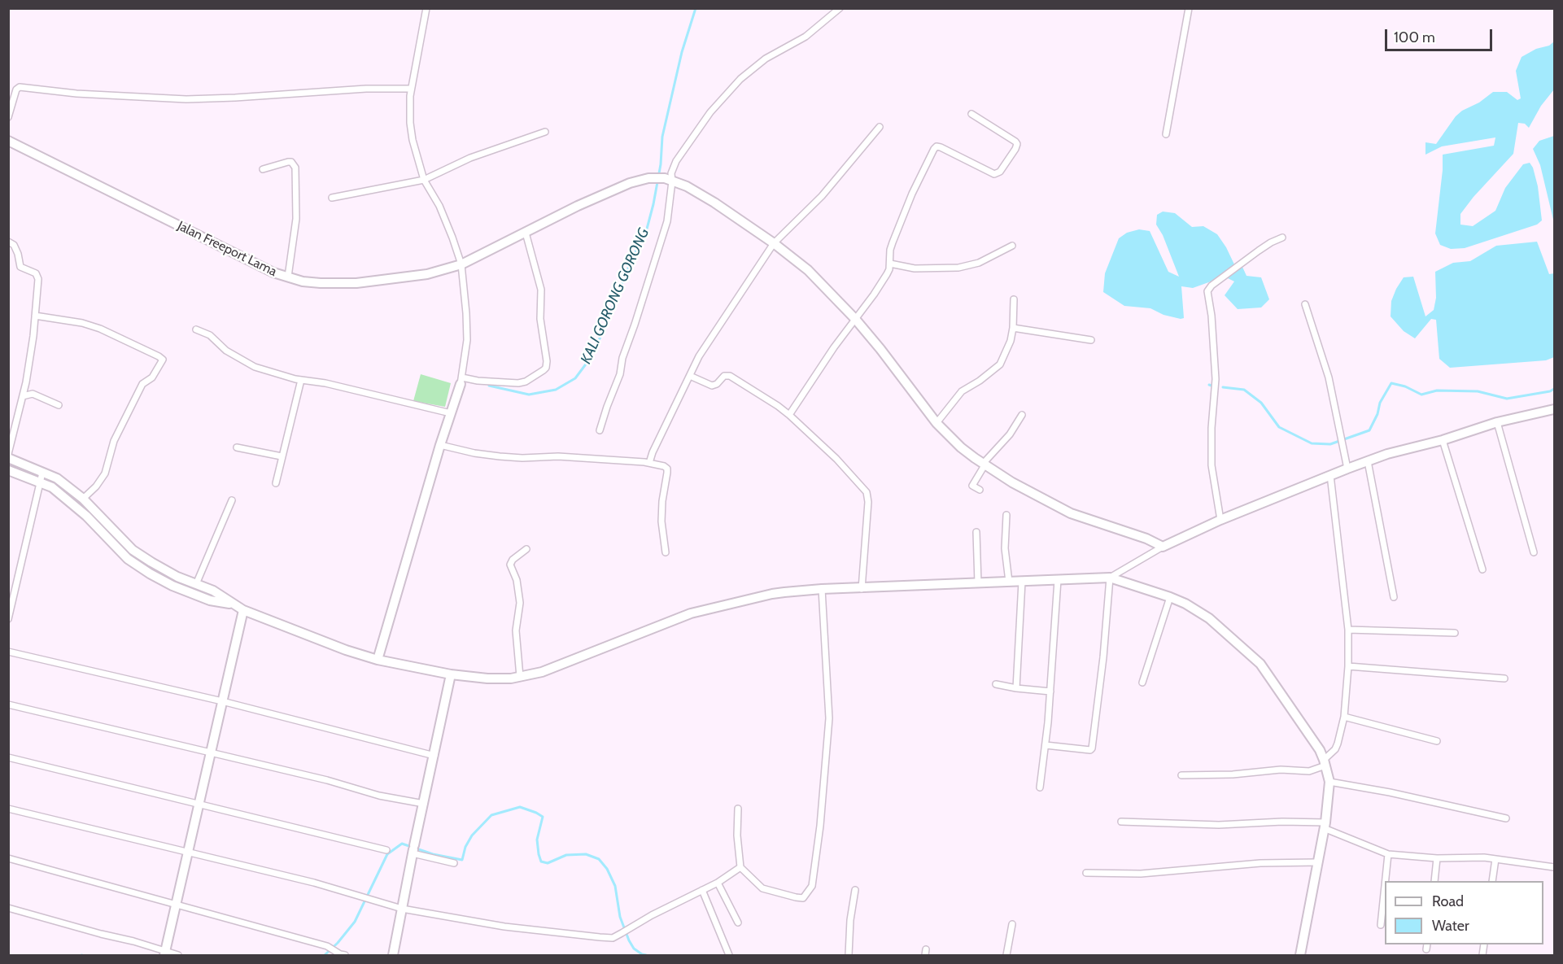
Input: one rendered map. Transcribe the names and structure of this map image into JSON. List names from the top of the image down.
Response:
{
  "streets": {
    "street": ["Jalan Freeport Lama"]
  },
  "water": ["KALI GORONG GORONG"],
  "legend": ["Road", "Water"],
  "scale_bar": "100 m"
}
